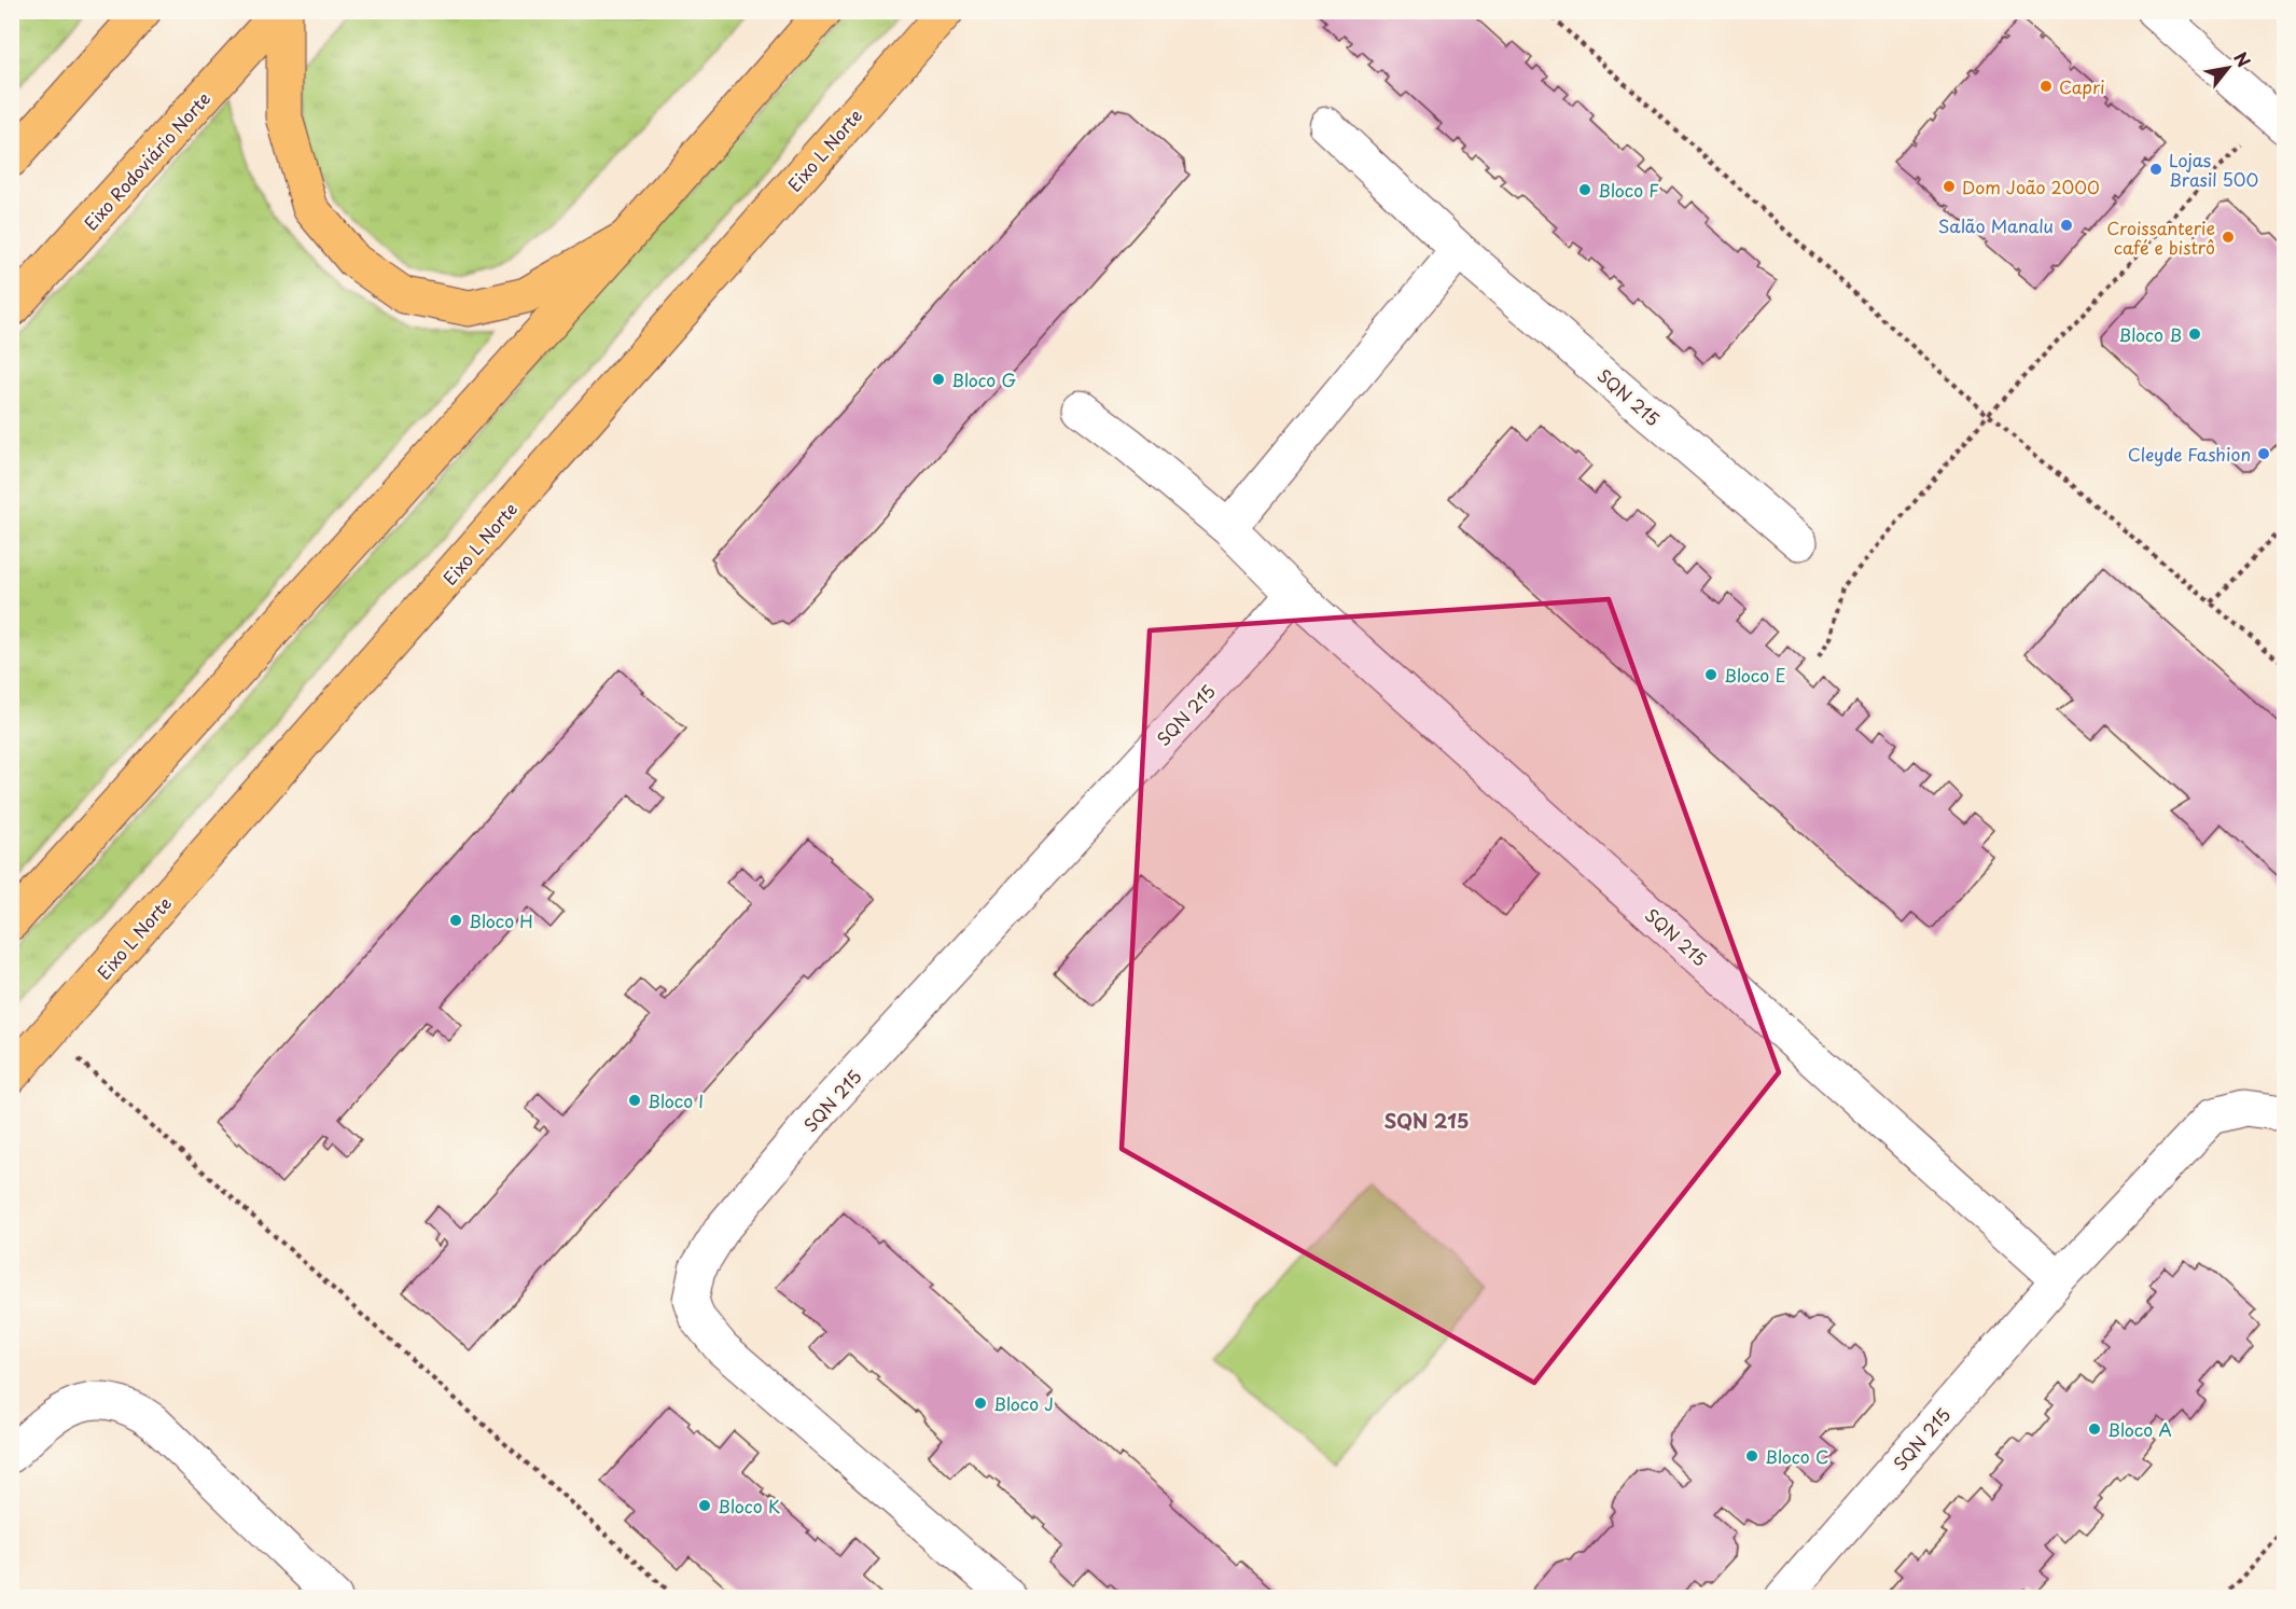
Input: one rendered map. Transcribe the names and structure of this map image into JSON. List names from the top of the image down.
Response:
{
  "streets": {
    "main road": ["Eixo L Norte", "Eixo Rodoviário Norte"],
    "street": ["SQN 215"]
  },
  "districts": ["SQN 215"],
  "places": [
    "Capri",
    "Lojas Brasil 500",
    "Dom João 2000",
    "Bloco F",
    "Salão Manalu",
    "Croissanterie café e bistrô",
    "Bloco B",
    "Bloco G",
    "Cleyde Fashion",
    "Bloco E",
    "Bloco H",
    "Bloco I",
    "Bloco J",
    "Bloco A",
    "Bloco C",
    "Bloco K"
  ],
  "north": "top right"
}
